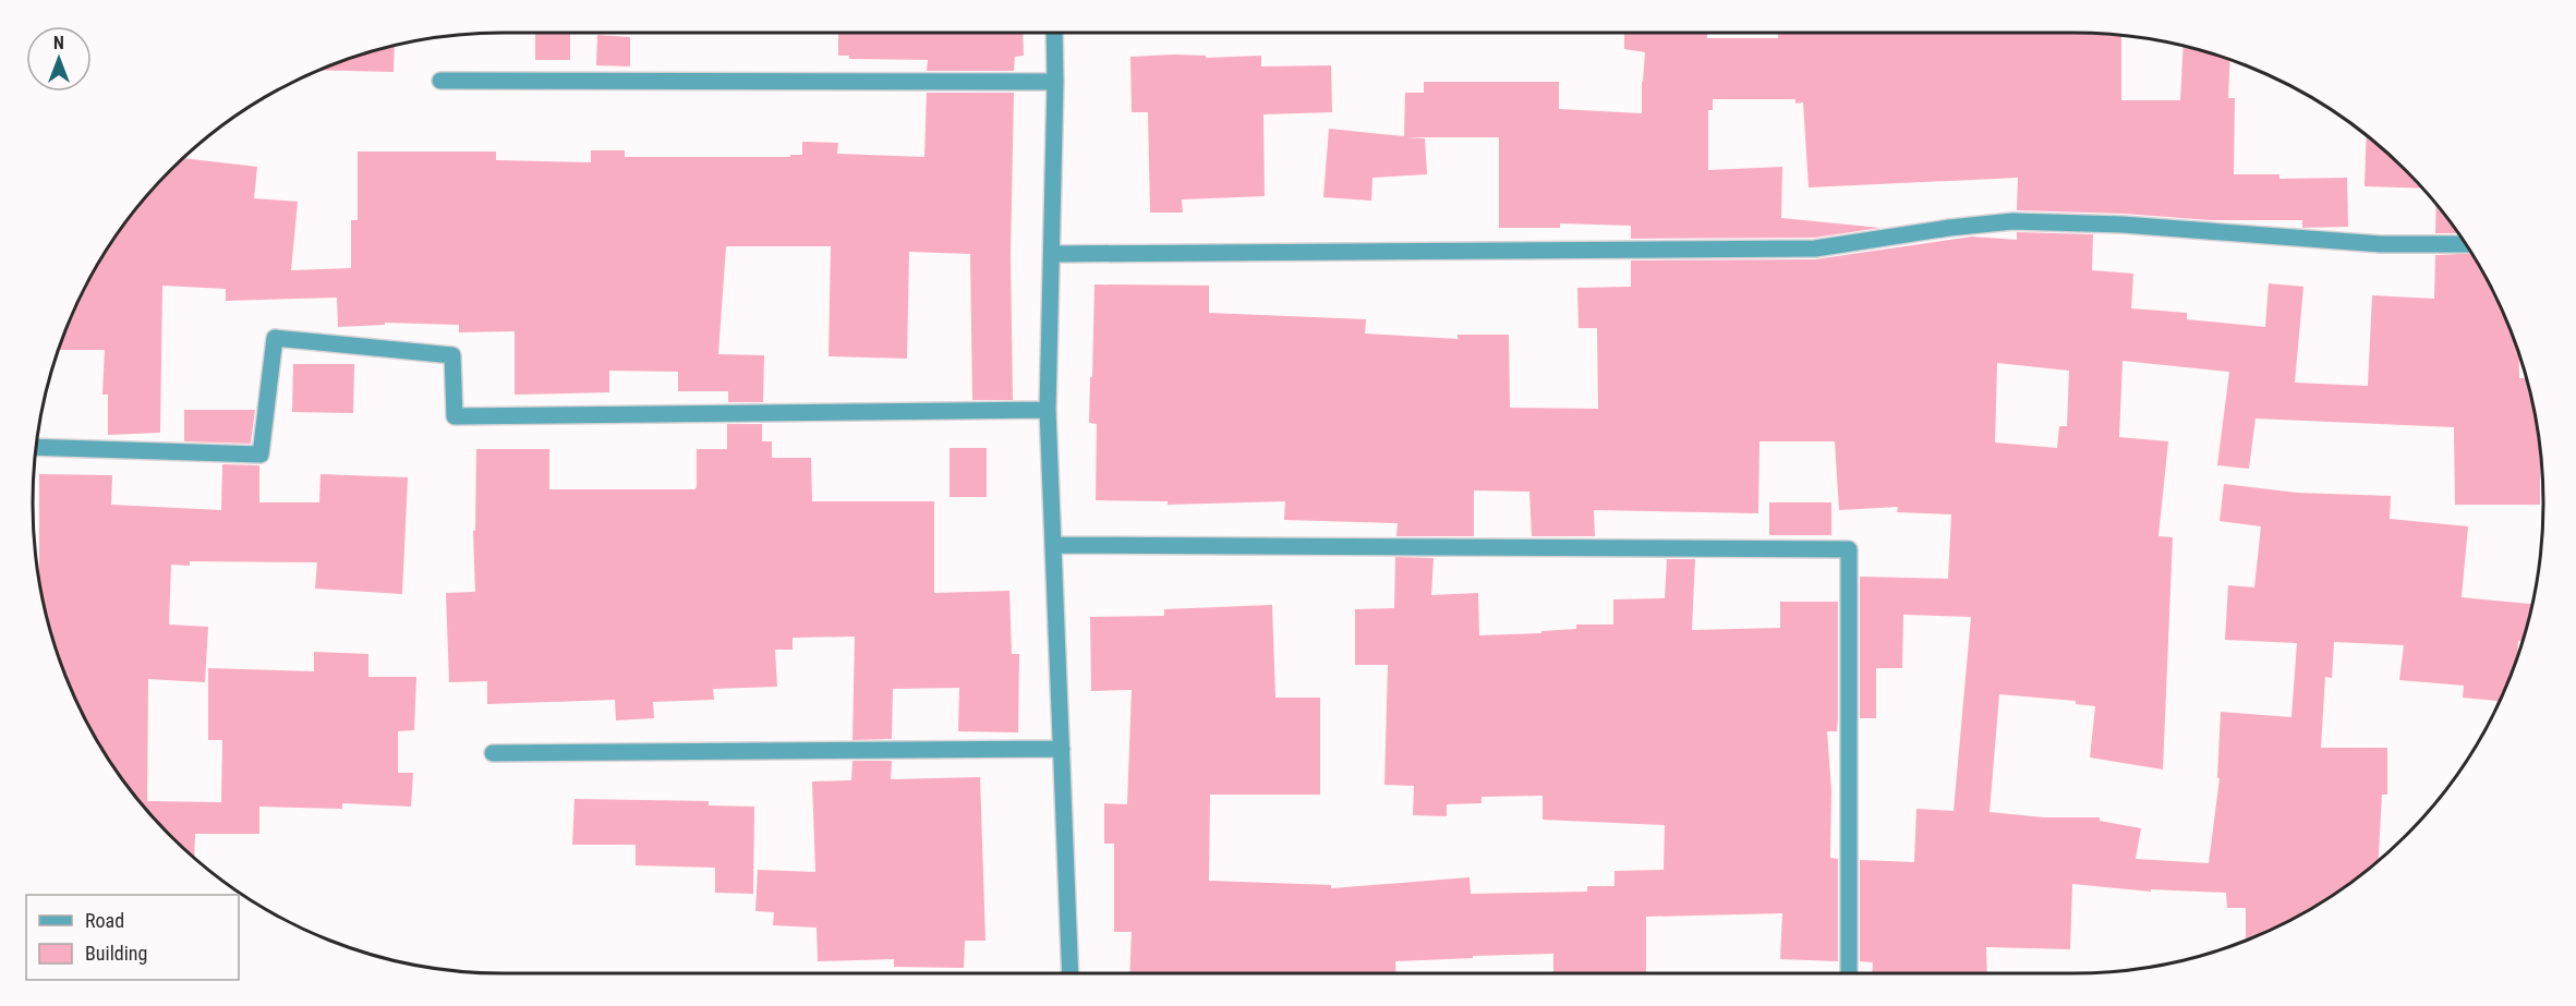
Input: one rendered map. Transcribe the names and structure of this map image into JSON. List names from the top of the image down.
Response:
{
  "legend": ["Road", "Building"],
  "north": "top"
}
